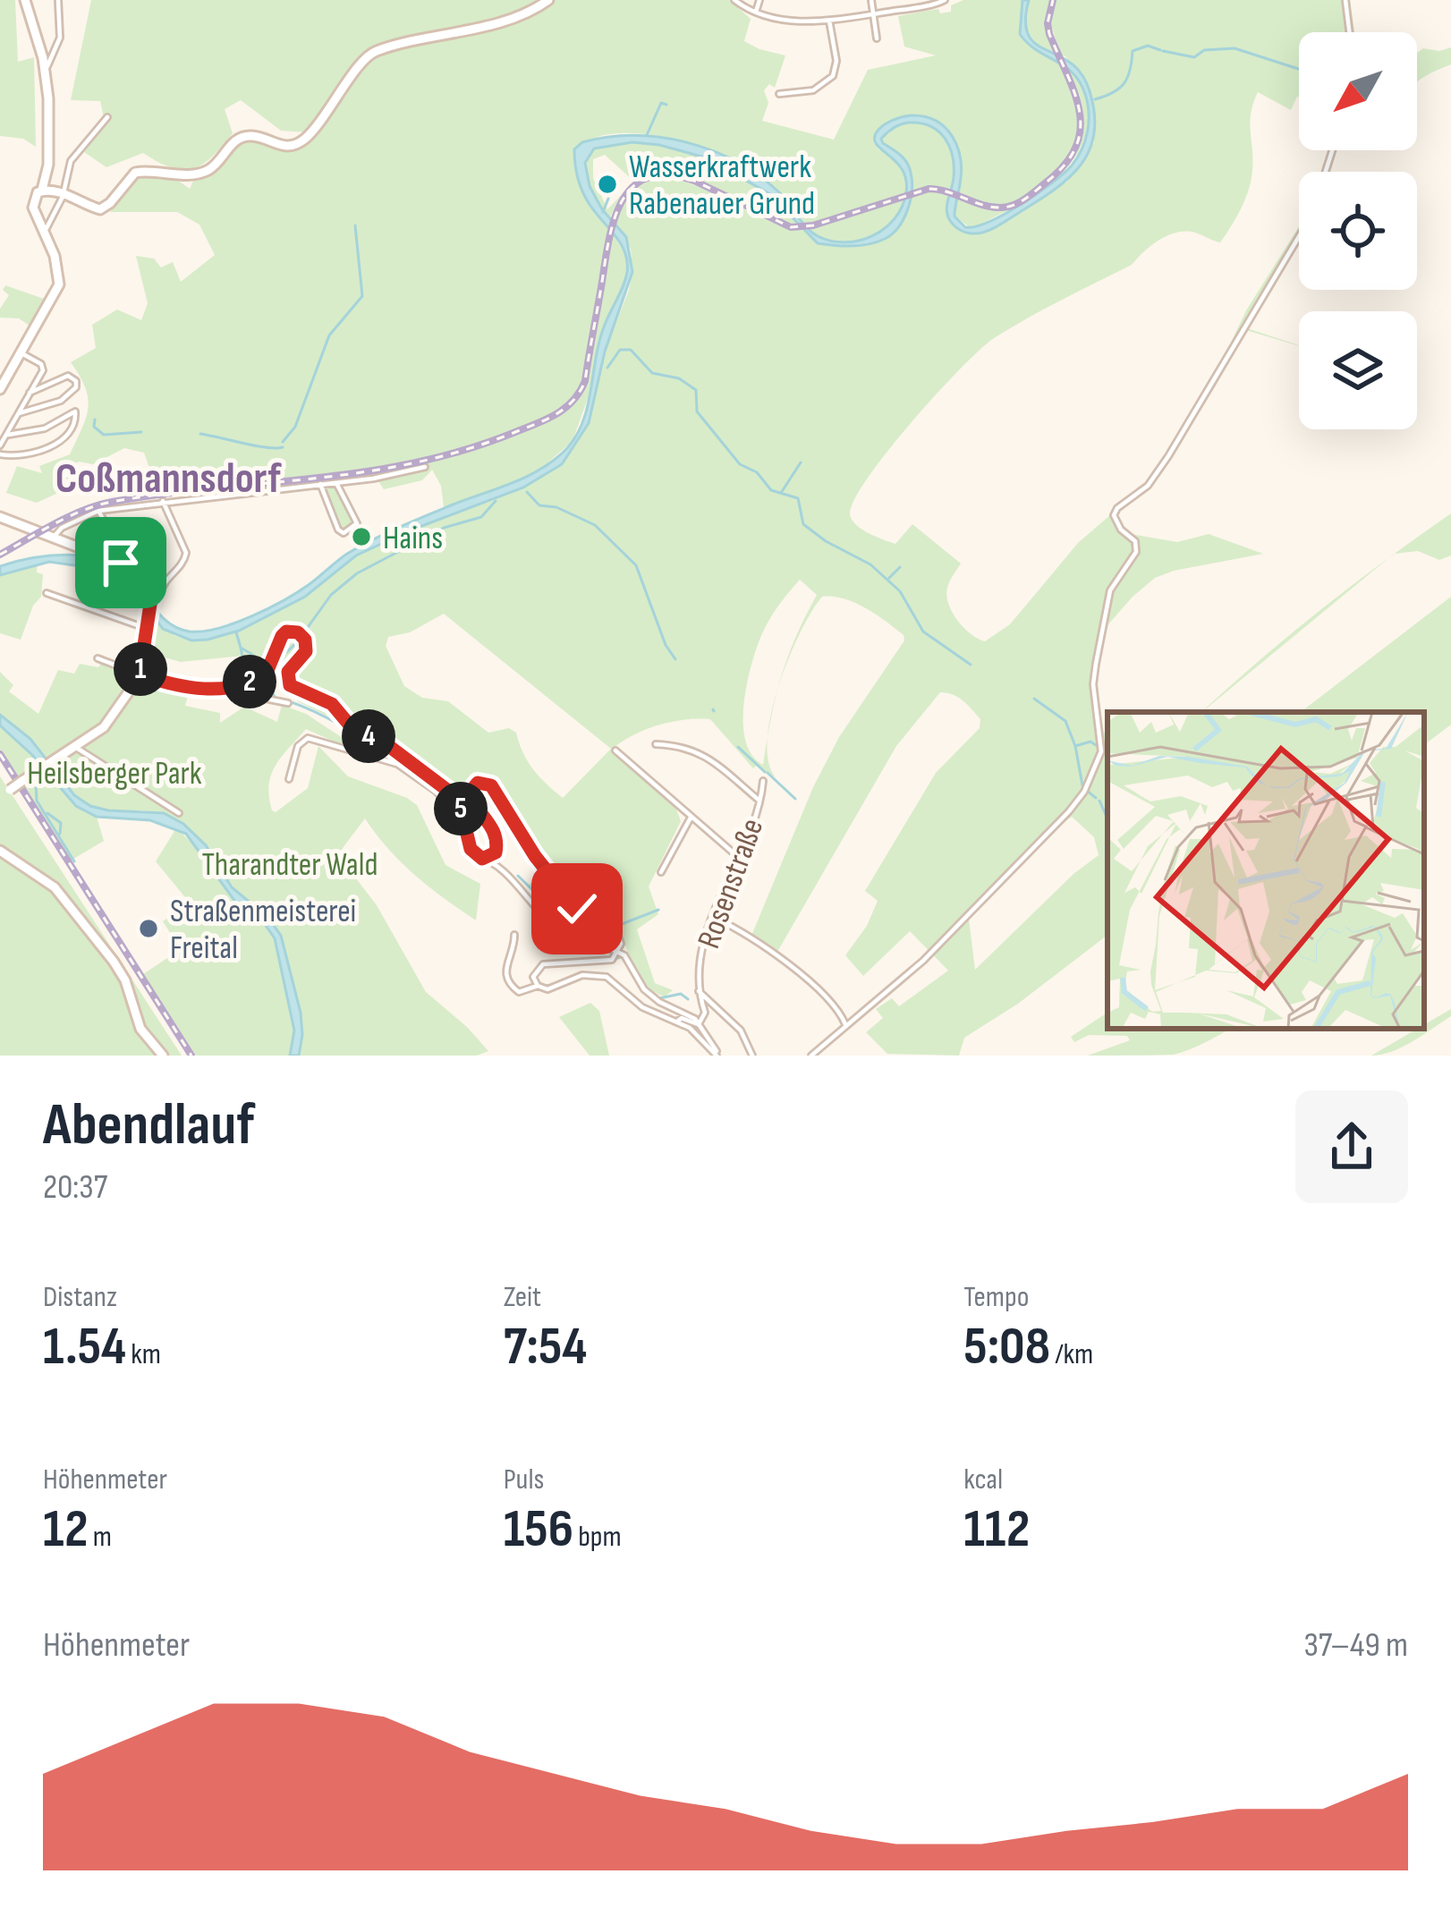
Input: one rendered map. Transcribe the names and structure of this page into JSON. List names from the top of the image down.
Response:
{
  "streets": {
    "street": ["Rosenstraße"]
  },
  "districts": ["Coßmannsdorf"],
  "parks": ["Heilsberger Park", "Tharandter Wald"],
  "places": ["Wasserkraftwerk Rabenauer Grund", "Hains", "Straßenmeisterei Freital"],
  "north": "bottom left",
  "page": {
    "pins": [
      "1",
      "2",
      "4",
      "5"
    ],
    "heading": ["Abendlauf", "20:37"],
    "stats": [
      ["Distanz", "1.54 km"],
      ["Zeit", "7:54"],
      ["Tempo", "5:08 /km"],
      ["Höhenmeter", "12 m"],
      ["Puls", "156 bpm"],
      ["kcal", "112"]
    ],
    "chart": ["Höhenmeter", "37–49 m"]
  }
}
